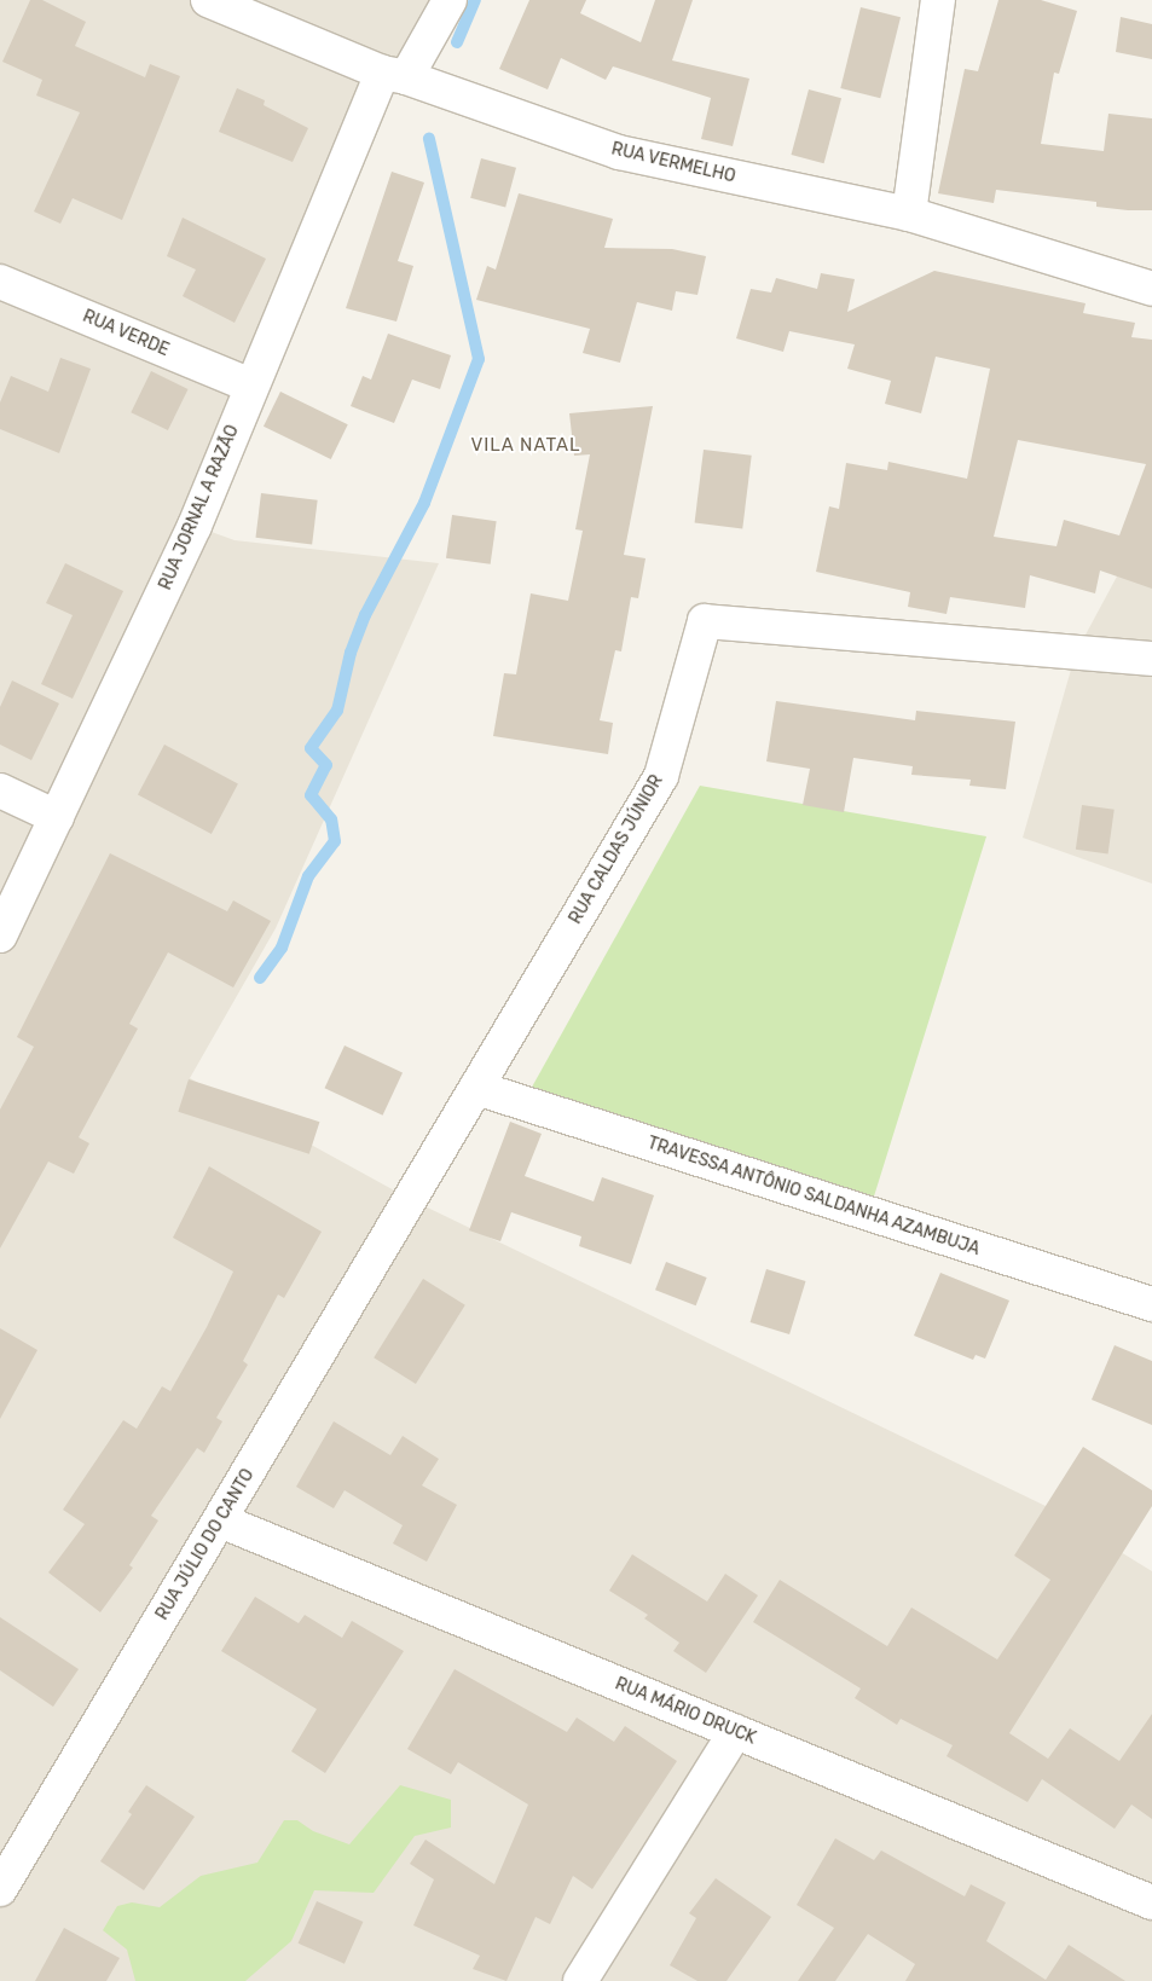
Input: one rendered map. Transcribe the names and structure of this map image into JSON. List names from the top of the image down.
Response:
{
  "streets": {
    "street": [
      "RUA VERMELHO",
      "RUA VERDE",
      "RUA JORNAL A RAZÃO",
      "RUA CALDAS JÚNIOR",
      "TRAVESSA ANTÔNIO SALDANHA AZAMBUJA",
      "RUA JÚLIO DO CANTO",
      "RUA MÁRIO DRUCK"
    ]
  },
  "crossings": [
    ["RUA VERMELHO", "RUA JORNAL A RAZÃO"],
    ["RUA VERDE", "RUA JORNAL A RAZÃO"],
    ["RUA CALDAS JÚNIOR", "TRAVESSA ANTÔNIO SALDANHA AZAMBUJA"],
    ["RUA CALDAS JÚNIOR", "RUA JÚLIO DO CANTO"],
    ["RUA JÚLIO DO CANTO", "RUA MÁRIO DRUCK"]
  ],
  "districts": ["VILA NATAL"]
}
